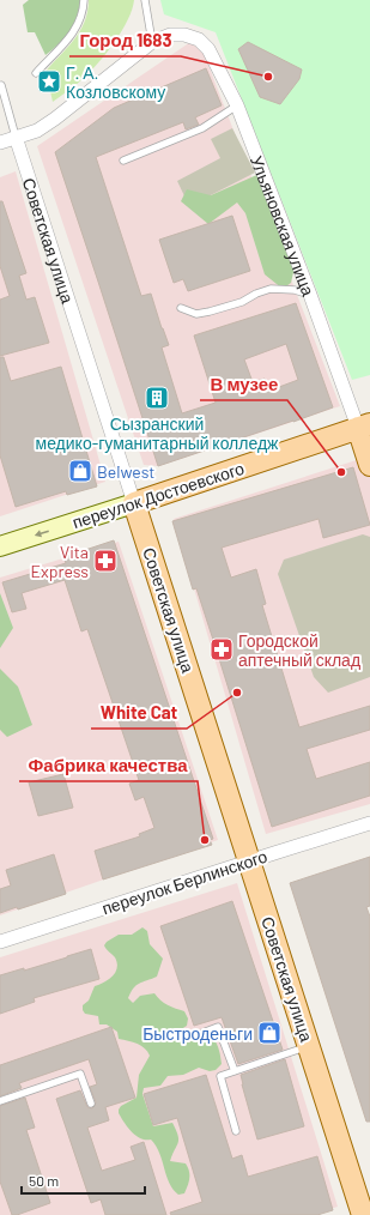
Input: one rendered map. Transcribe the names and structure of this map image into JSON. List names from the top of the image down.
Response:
{
  "streets": {
    "main road": ["Ульяновская улица", "Советская улица", "переулок Достоевского"],
    "street": ["переулок Берлинского"]
  },
  "crossings": [
    ["Ульяновская улица", "переулок Достоевского"],
    ["Советская улица", "переулок Достоевского"],
    ["Советская улица", "переулок Берлинского"]
  ],
  "one_way": ["переулок Достоевского"],
  "places": {
    "other": [
      "Город 1683",
      "В музее",
      "White Cat",
      "Фабрика качества"
    ],
    "place": ["Г. А. Козловскому"],
    "building": ["Сызранский медико-гуманитарный колледж"],
    "shop": ["Belwest", "Быстроденьги"],
    "pharmacy": ["Vita Express", "Городской аптечный склад"]
  },
  "scale_bar": "50 m"
}
